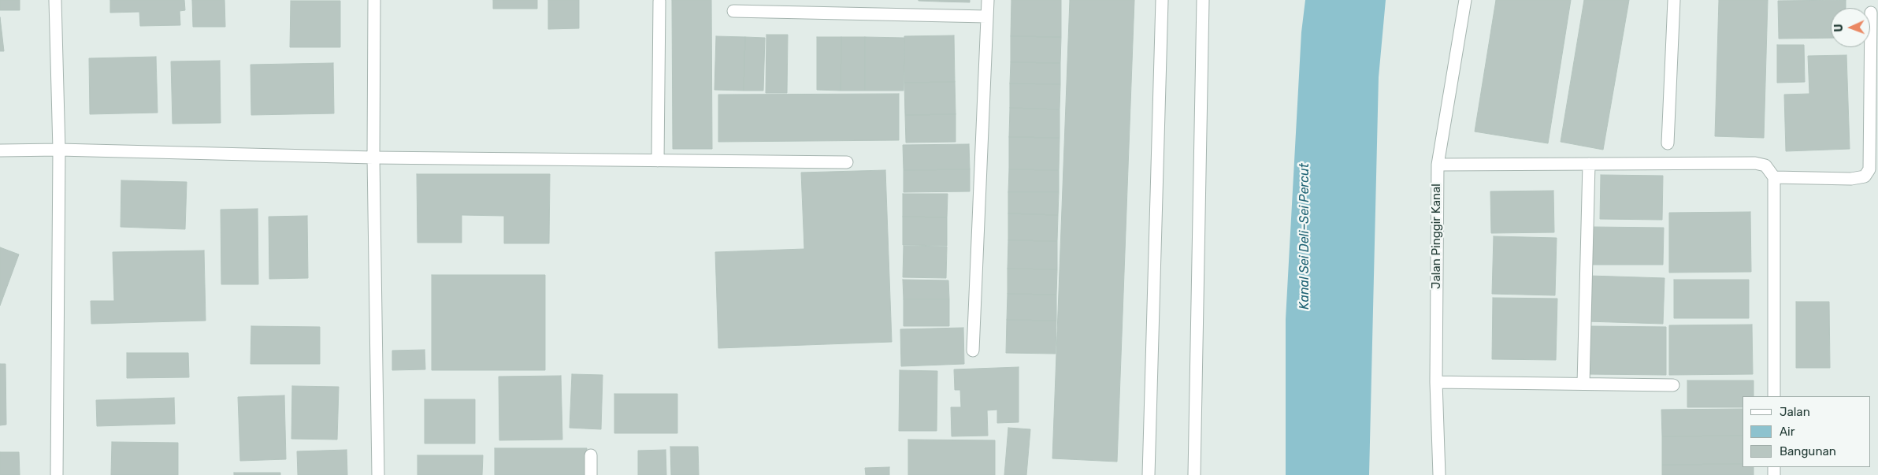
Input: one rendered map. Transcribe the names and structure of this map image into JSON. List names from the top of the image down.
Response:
{
  "streets": {
    "street": ["Jalan Pinggir Kanal"]
  },
  "water": ["Kanal Sei Deli–Sei Percut"],
  "legend": ["Jalan", "Air", "Bangunan"],
  "north": "left"
}
